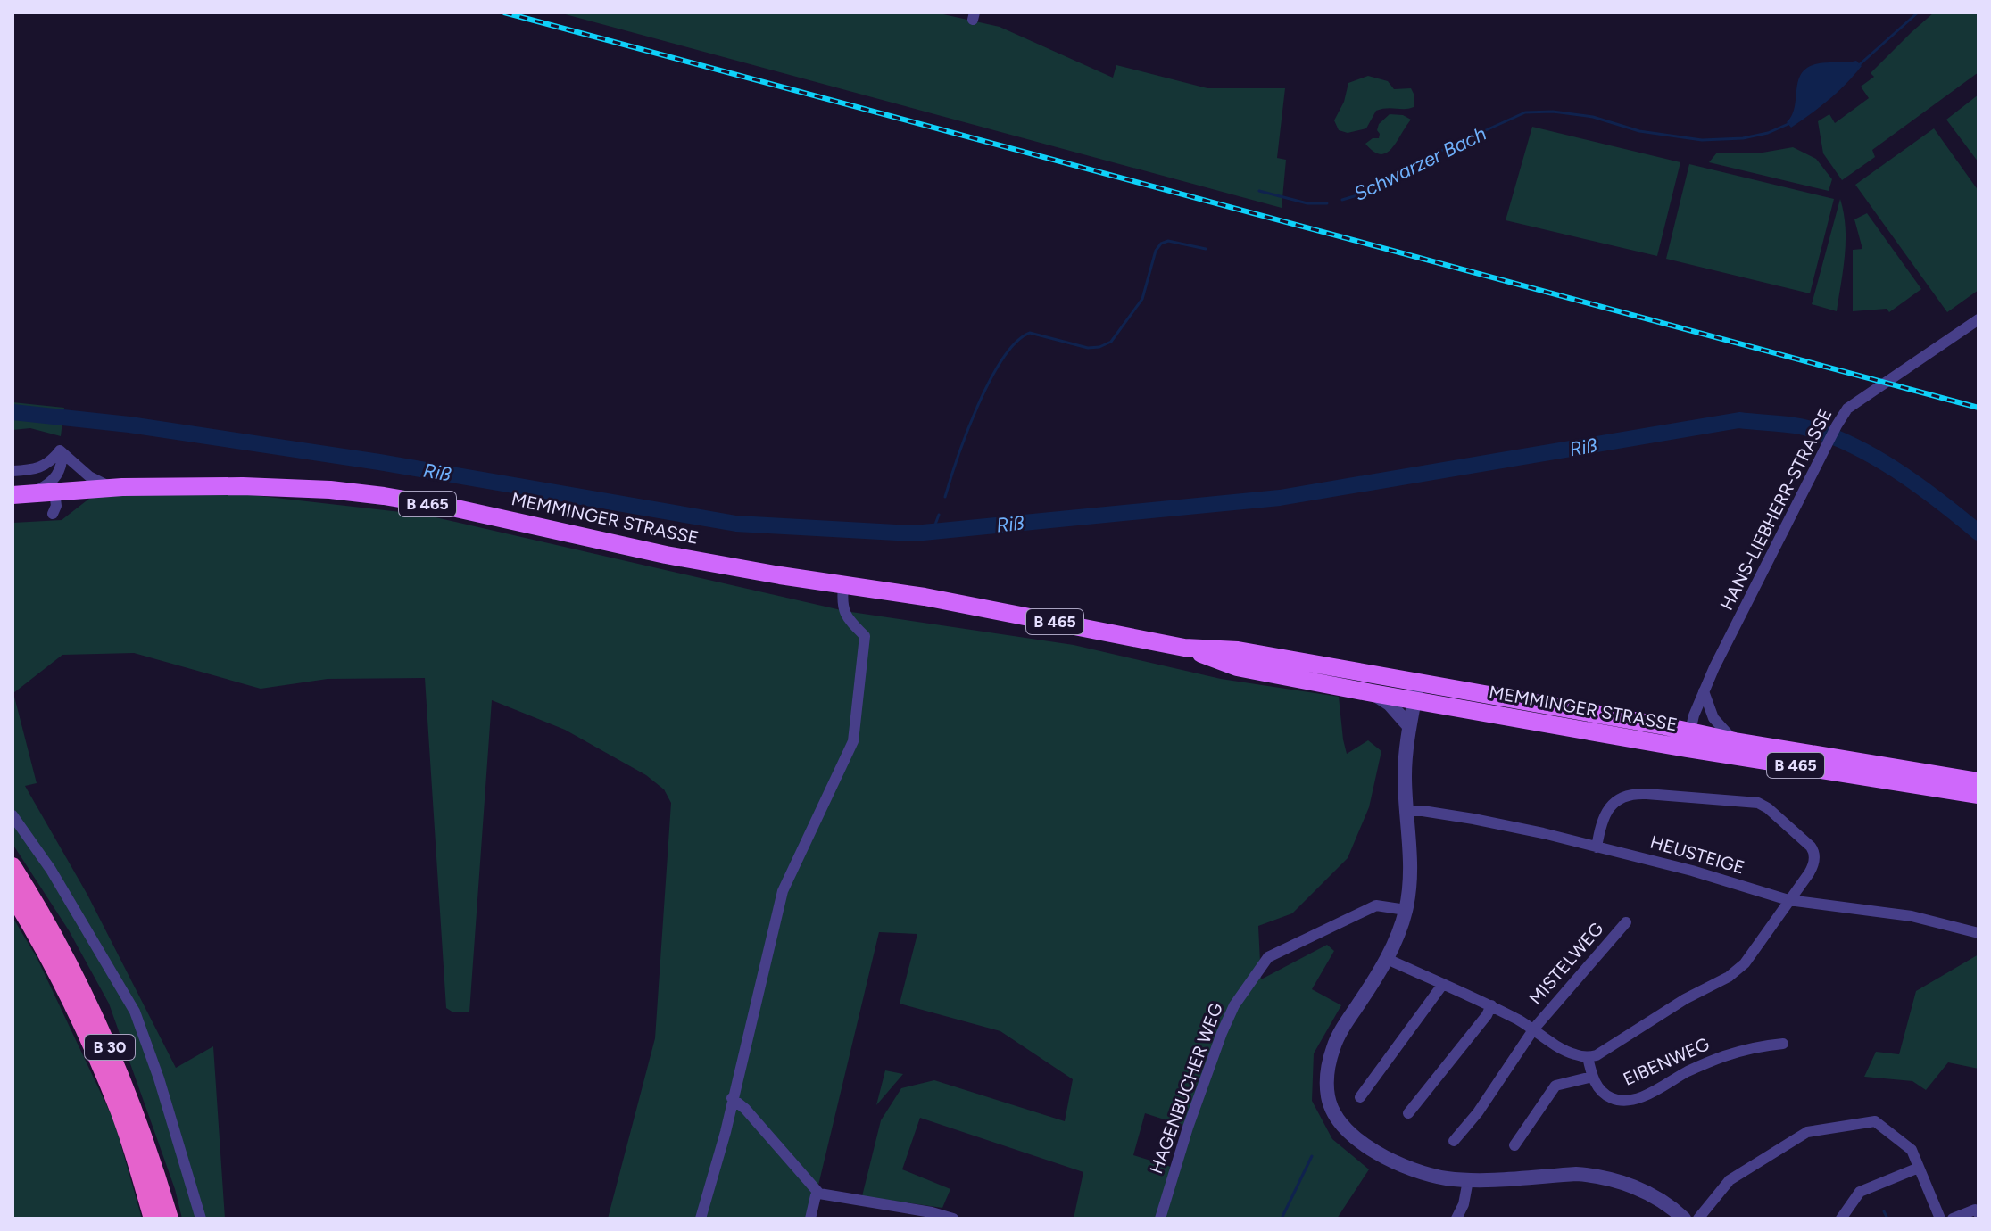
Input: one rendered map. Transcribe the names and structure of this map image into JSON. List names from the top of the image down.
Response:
{
  "streets": {
    "highway": ["B 30"],
    "main road": ["B 465", "MEMMINGER STRASSE"],
    "street": [
      "HANS-LIEBHERR-STRASSE",
      "HEUSTEIGE",
      "MISTELWEG",
      "EIBENWEG",
      "HAGENBUCHER WEG"
    ]
  },
  "crossings": [
    ["HANS-LIEBHERR-STRASSE", "MEMMINGER STRASSE"]
  ],
  "water": ["Schwarzer Bach", "Riß"]
}
